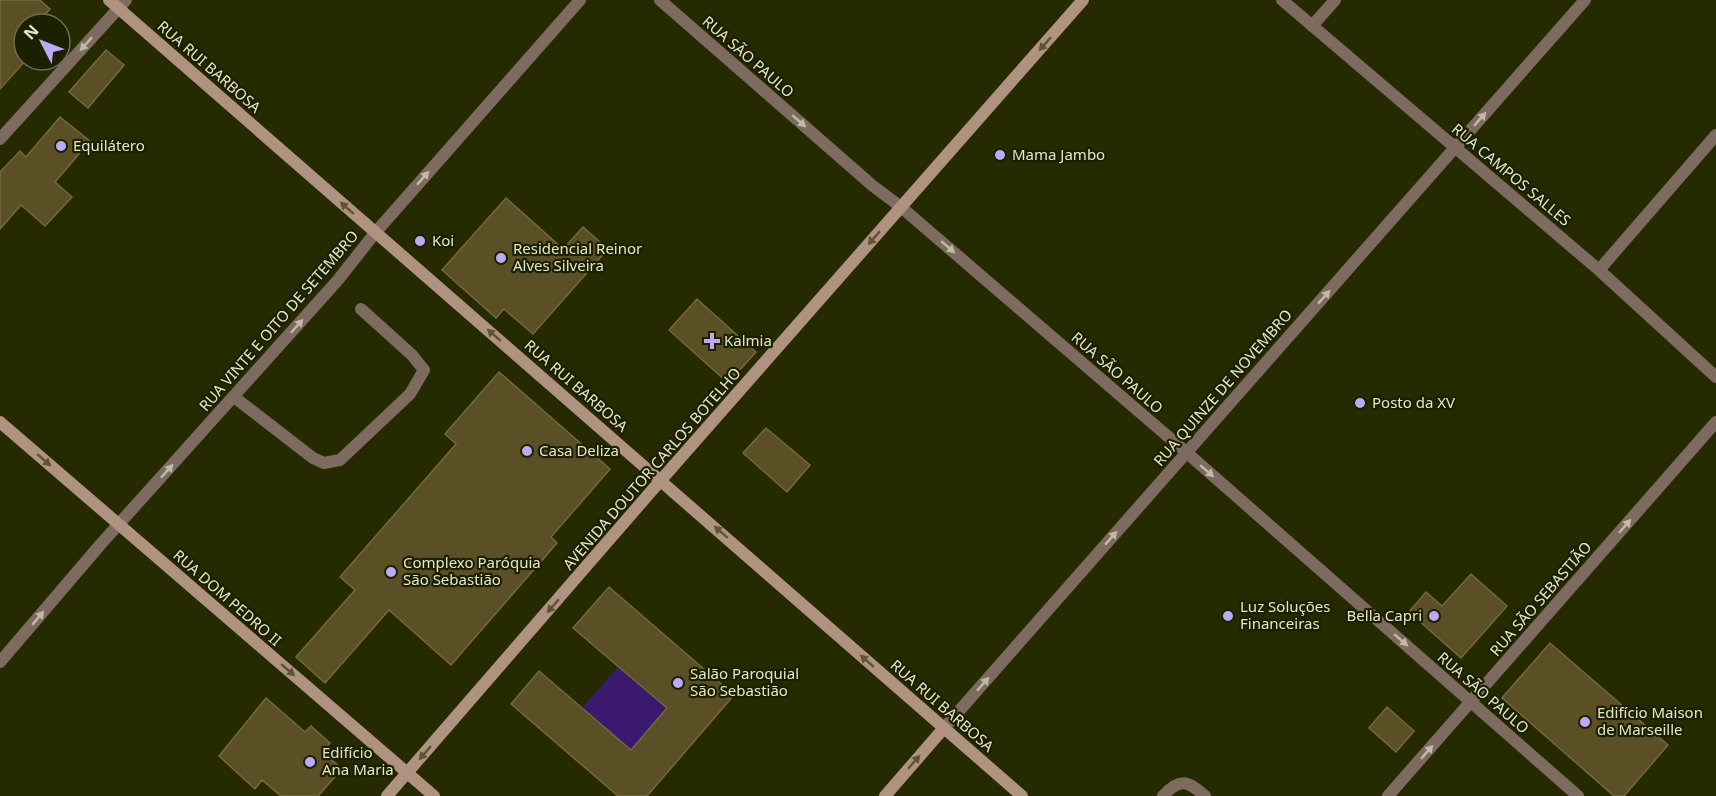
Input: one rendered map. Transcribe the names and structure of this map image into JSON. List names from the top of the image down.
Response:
{
  "streets": {
    "main road": [
      "RUA RUI BARBOSA",
      "RUA QUINZE DE NOVEMBRO",
      "AVENIDA DOUTOR CARLOS BOTELHO",
      "RUA DOM PEDRO II"
    ],
    "street": [
      "RUA SÃO PAULO",
      "RUA CAMPOS SALLES",
      "RUA VINTE E OITO DE SETEMBRO",
      "RUA SÃO SEBASTIÃO"
    ]
  },
  "crossings": [
    ["RUA SÃO PAULO", "RUA QUINZE DE NOVEMBRO"],
    ["RUA SÃO PAULO", "AVENIDA DOUTOR CARLOS BOTELHO"],
    ["RUA SÃO PAULO", "RUA SÃO SEBASTIÃO"],
    ["RUA RUI BARBOSA", "RUA VINTE E OITO DE SETEMBRO"],
    ["RUA RUI BARBOSA", "RUA QUINZE DE NOVEMBRO"],
    ["RUA RUI BARBOSA", "AVENIDA DOUTOR CARLOS BOTELHO"],
    ["RUA CAMPOS SALLES", "RUA QUINZE DE NOVEMBRO"],
    ["RUA VINTE E OITO DE SETEMBRO", "RUA DOM PEDRO II"],
    ["AVENIDA DOUTOR CARLOS BOTELHO", "RUA DOM PEDRO II"]
  ],
  "one_way": [
    "RUA SÃO PAULO",
    "RUA RUI BARBOSA",
    "RUA VINTE E OITO DE SETEMBRO",
    "RUA QUINZE DE NOVEMBRO",
    "AVENIDA DOUTOR CARLOS BOTELHO",
    "RUA DOM PEDRO II",
    "RUA SÃO SEBASTIÃO"
  ],
  "places": {
    "other": [
      "Equilátero",
      "Mama Jambo",
      "Koi",
      "Residencial Reinor Alves Silveira",
      "Posto da XV",
      "Casa Deliza",
      "Complexo Paróquia São Sebastião",
      "Luz Soluções Financeiras",
      "Bella Capri",
      "Salão Paroquial São Sebastião",
      "Edifício Maison de Marseille",
      "Edifício Ana Maria"
    ],
    "health": ["Kalmia"]
  },
  "north": "top left"
}
